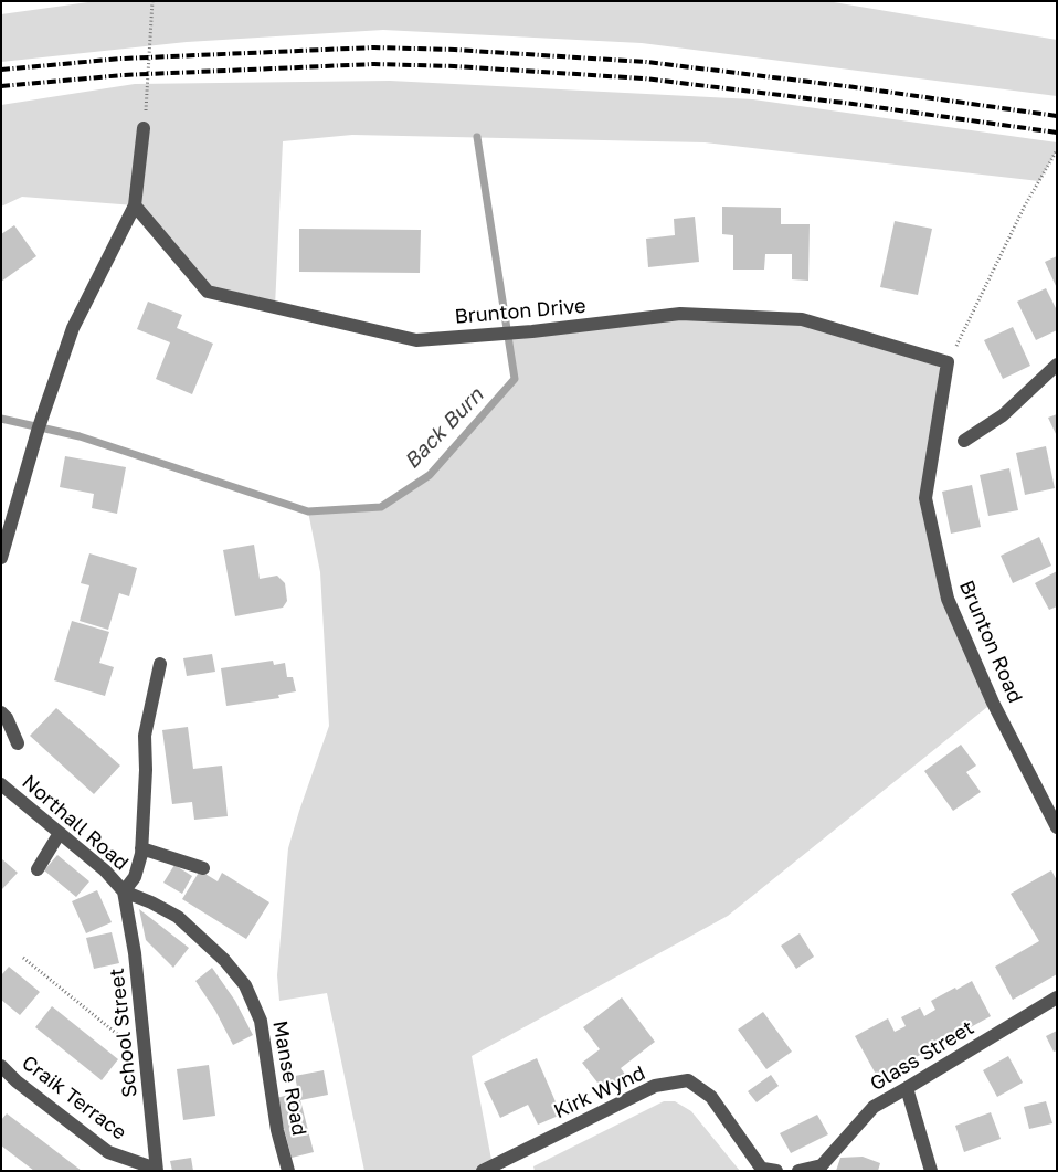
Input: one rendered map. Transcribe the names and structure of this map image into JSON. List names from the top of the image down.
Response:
{
  "streets": {
    "street": [
      "Brunton Drive",
      "Brunton Road",
      "Northall Road",
      "School Street",
      "Glass Street",
      "Manse Road",
      "Kirk Wynd",
      "Craik Terrace"
    ]
  },
  "crossings": [
    ["Brunton Drive", "Brunton Road"],
    ["Northall Road", "School Street"],
    ["Northall Road", "Manse Road"],
    ["School Street", "Manse Road"],
    ["School Street", "Craik Terrace"]
  ],
  "water": ["Back Burn"]
}
